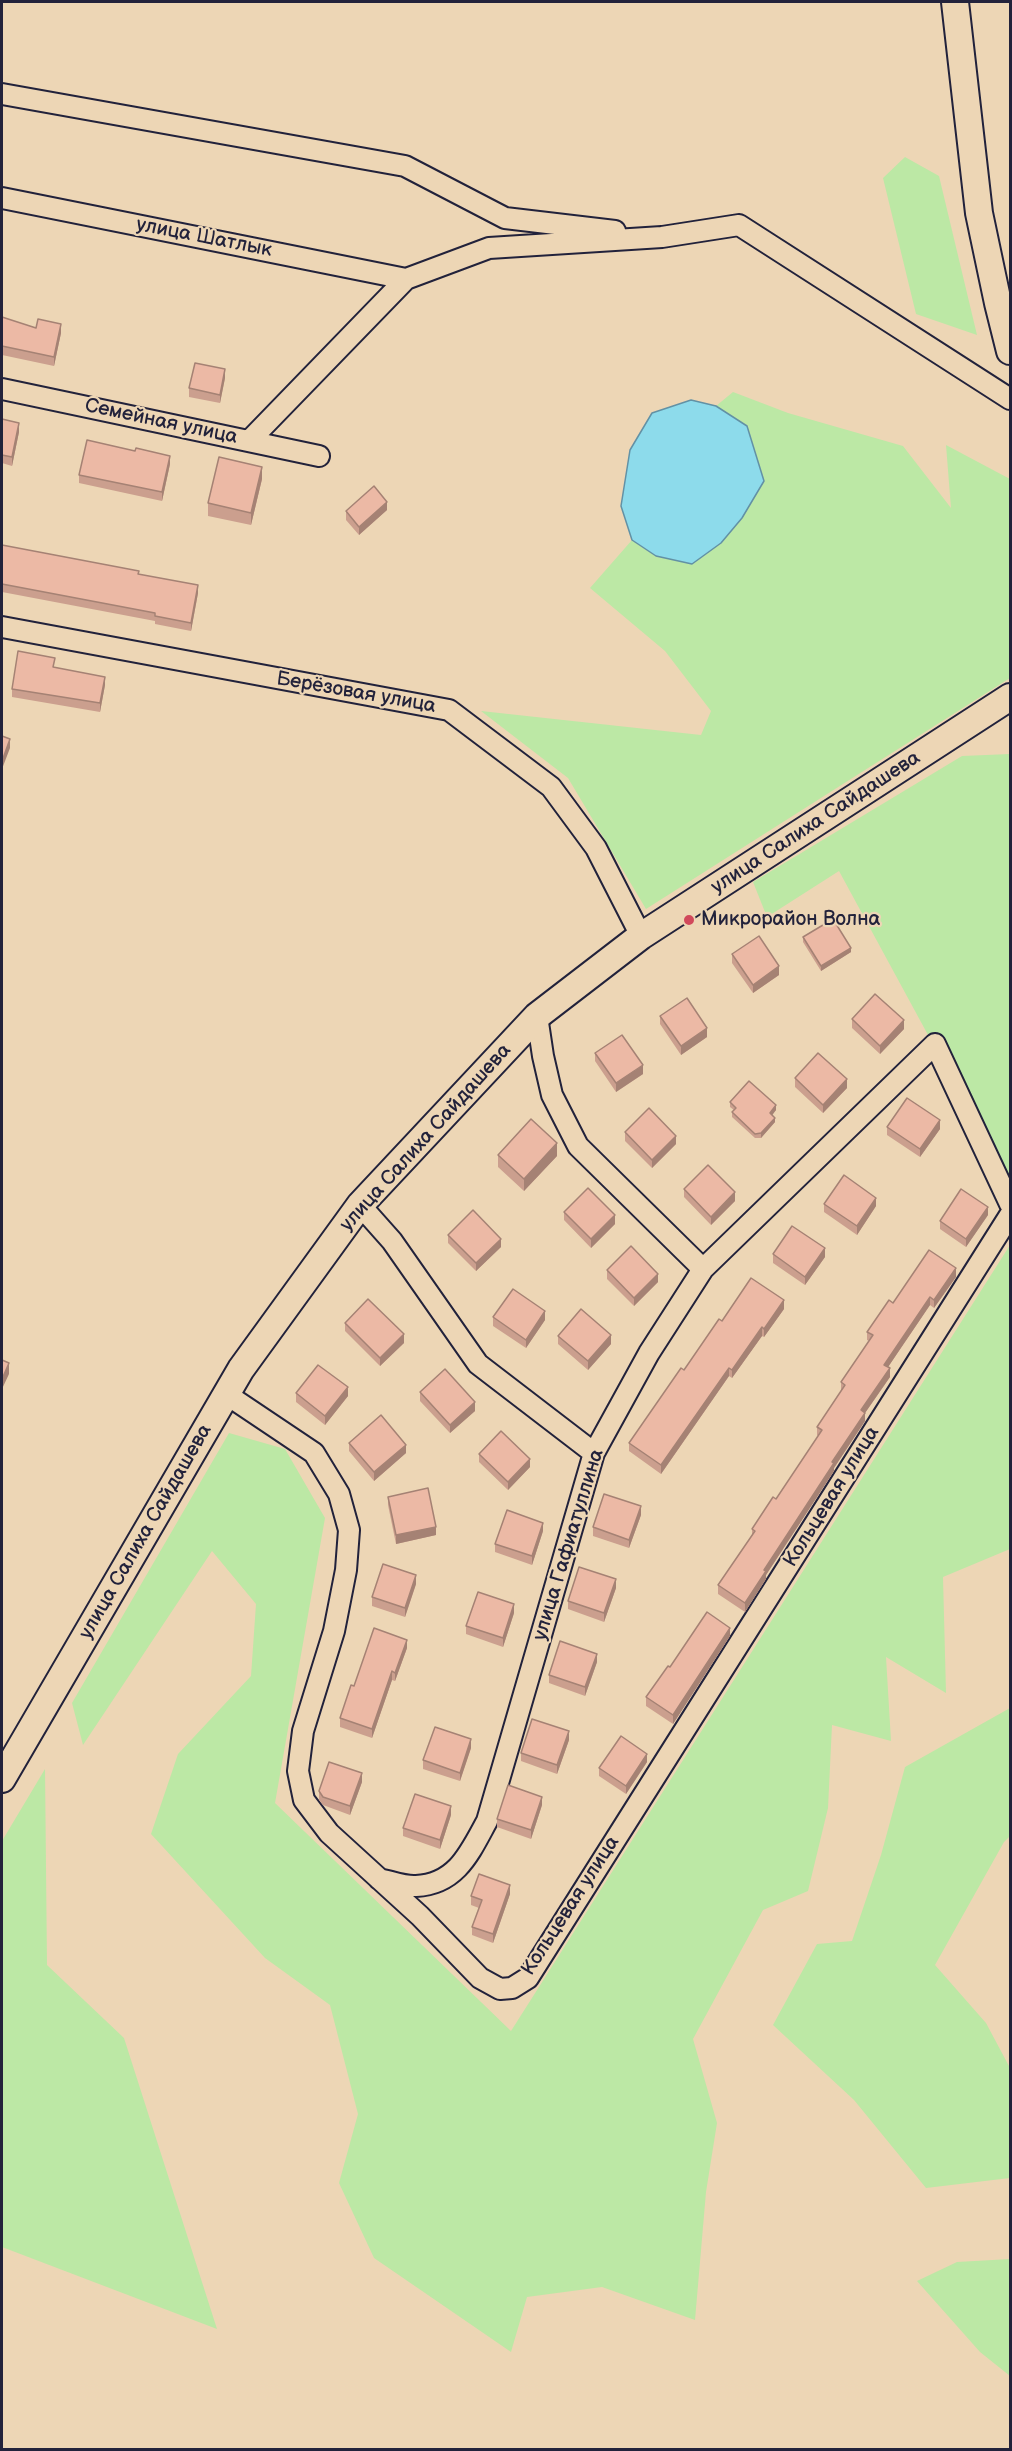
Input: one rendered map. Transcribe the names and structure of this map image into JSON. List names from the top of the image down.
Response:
{
  "streets": {
    "street": [
      "улица Шатлык",
      "Семейная улица",
      "Берёзовая улица",
      "улица Салиха Сайдашева",
      "Кольцевая улица",
      "улица Гафиатуллина"
    ]
  },
  "crossings": [
    ["Берёзовая улица", "улица Салиха Сайдашева"],
    ["улица Салиха Сайдашева", "Кольцевая улица"],
    ["Кольцевая улица", "улица Гафиатуллина"]
  ],
  "places": ["Микрорайон Волна"]
}
